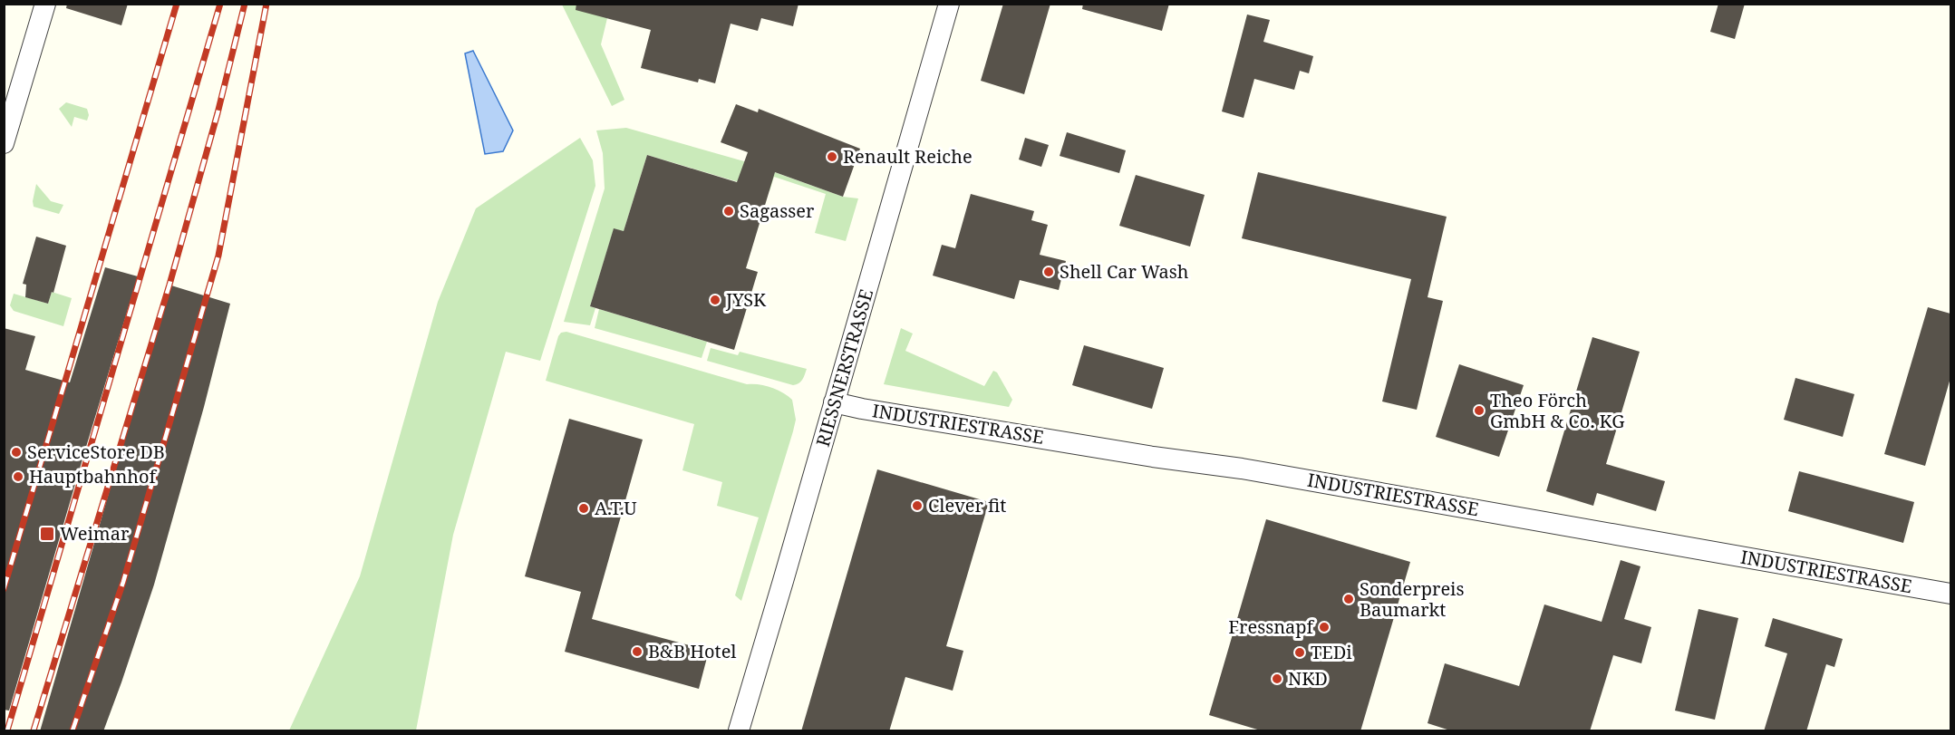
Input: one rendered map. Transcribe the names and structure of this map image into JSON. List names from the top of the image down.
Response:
{
  "streets": {
    "street": ["RIESSNERSTRASSE", "INDUSTRIESTRASSE"]
  },
  "crossings": [
    ["RIESSNERSTRASSE", "INDUSTRIESTRASSE"]
  ],
  "places": {
    "other": [
      "Renault Reiche",
      "Sagasser",
      "Shell Car Wash",
      "JYSK",
      "Theo Förch GmbH & Co. KG",
      "ServiceStore DB",
      "Hauptbahnhof",
      "Clever fit",
      "A.T.U",
      "Sonderpreis Baumarkt",
      "Fressnapf",
      "B&B Hotel",
      "TEDi",
      "NKD"
    ],
    "transit": ["Weimar"]
  }
}
